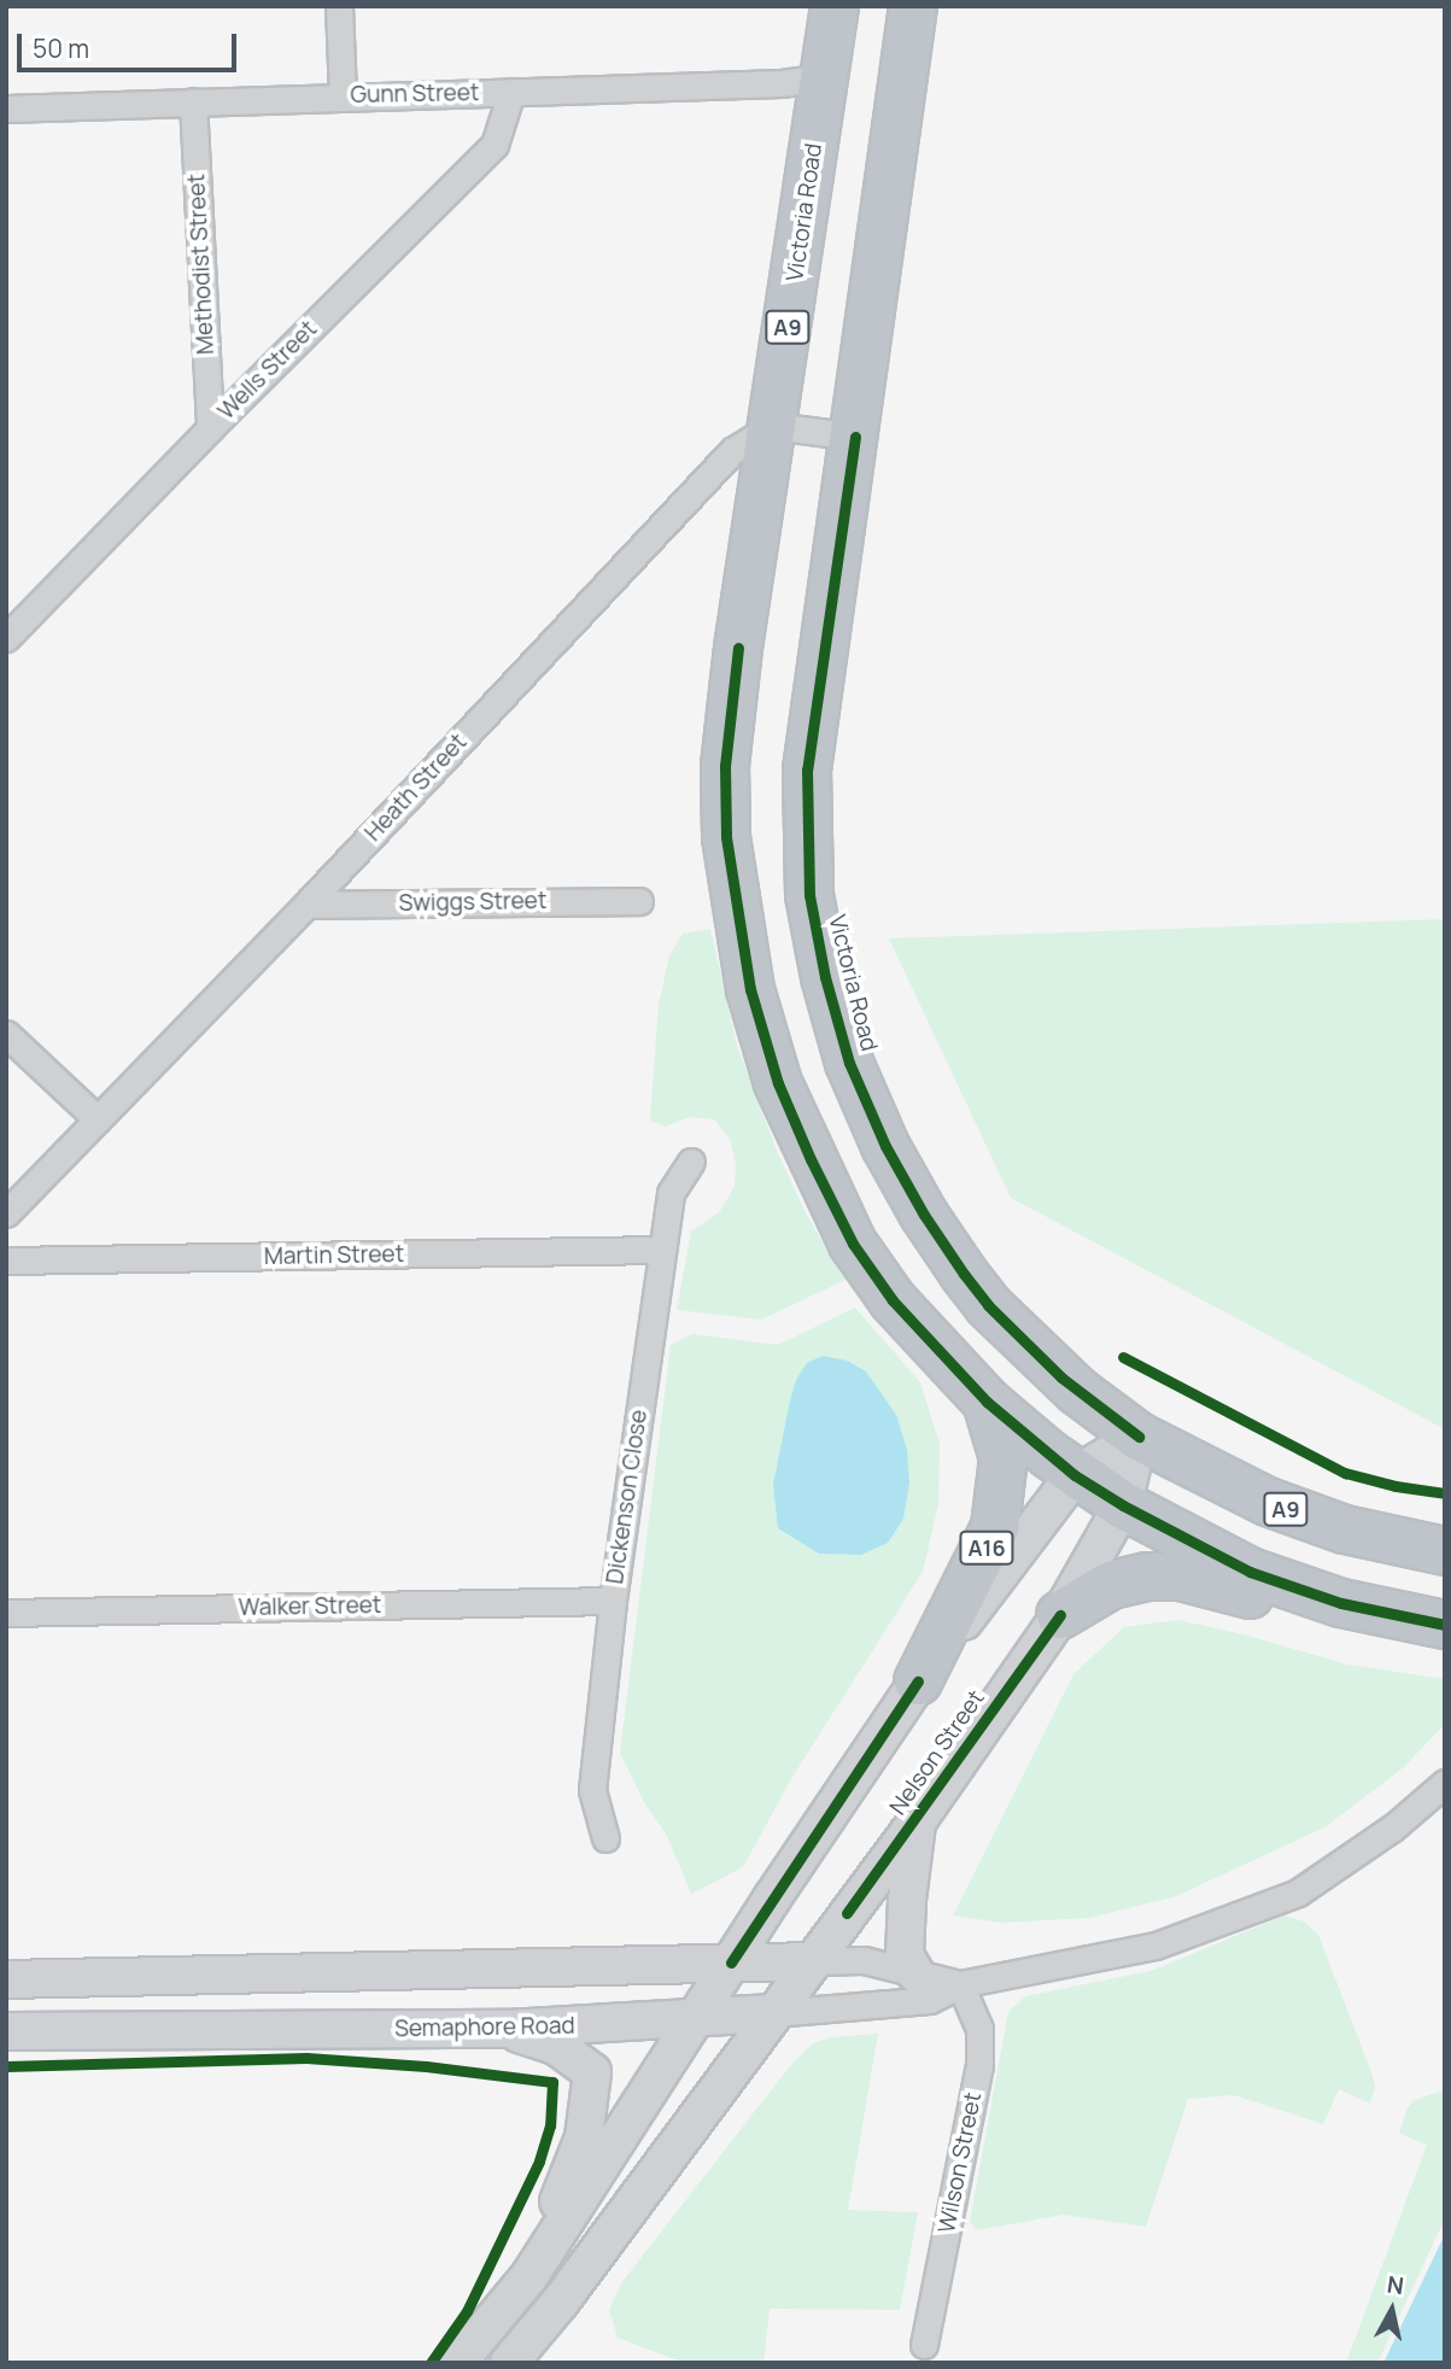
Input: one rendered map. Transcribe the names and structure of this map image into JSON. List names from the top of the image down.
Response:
{
  "streets": {
    "highway": ["Victoria Road", "A9", "A16"],
    "main road": ["Nelson Street", "Semaphore Road"],
    "street": [
      "Gunn Street",
      "Methodist Street",
      "Wells Street",
      "Heath Street",
      "Swiggs Street",
      "Martin Street",
      "Dickenson Close",
      "Walker Street",
      "Wilson Street"
    ]
  },
  "crossings": [
    ["Gunn Street", "Victoria Road"],
    ["Gunn Street", "Methodist Street"],
    ["Gunn Street", "Wells Street"],
    ["Victoria Road", "A9"],
    ["Victoria Road", "Heath Street"],
    ["Victoria Road", "A16"],
    ["Victoria Road", "Nelson Street"],
    ["Methodist Street", "Wells Street"],
    ["A9", "A16"],
    ["A9", "Nelson Street"],
    ["Heath Street", "Swiggs Street"],
    ["Martin Street", "Dickenson Close"],
    ["Dickenson Close", "Walker Street"],
    ["A16", "Nelson Street"],
    ["A16", "Semaphore Road"],
    ["Nelson Street", "Semaphore Road"],
    ["Semaphore Road", "Wilson Street"]
  ],
  "scale_bar": "50 m",
  "north": "top"
}
